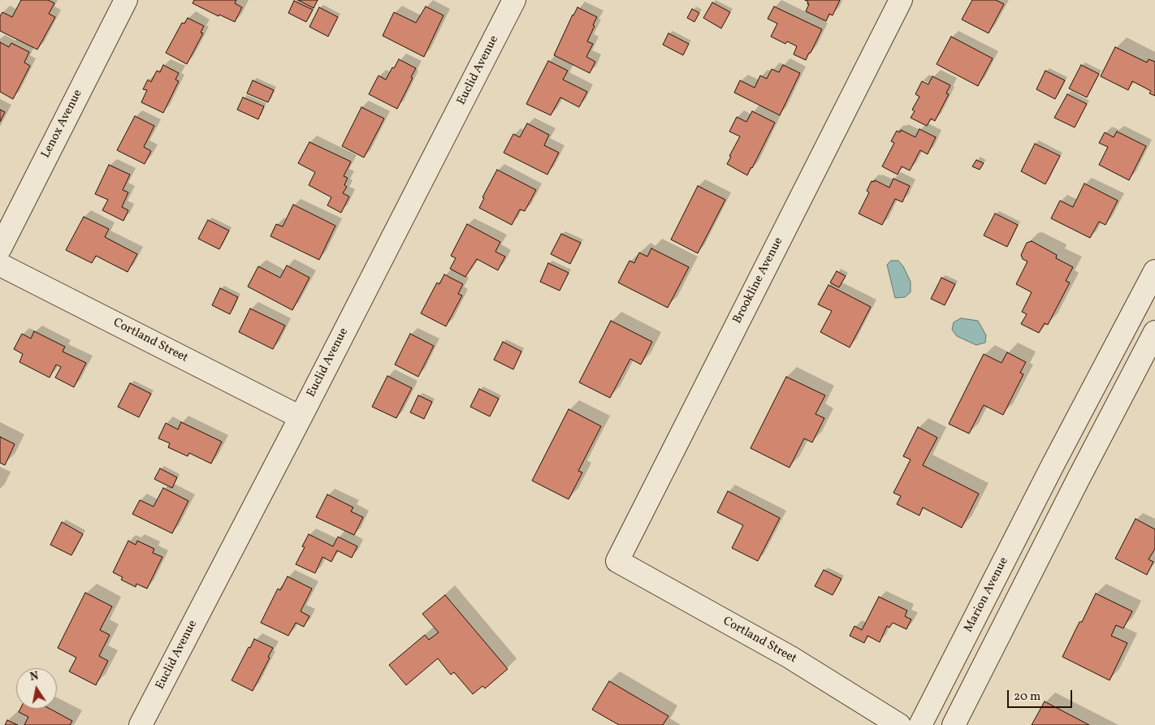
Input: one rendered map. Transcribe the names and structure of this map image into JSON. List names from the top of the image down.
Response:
{
  "streets": {
    "street": [
      "Euclid Avenue",
      "Lenox Avenue",
      "Brookline Avenue",
      "Cortland Street",
      "Marion Avenue"
    ]
  },
  "crossings": [
    ["Euclid Avenue", "Cortland Street"],
    ["Brookline Avenue", "Cortland Street"]
  ],
  "scale_bar": "20 m",
  "north": "top"
}
